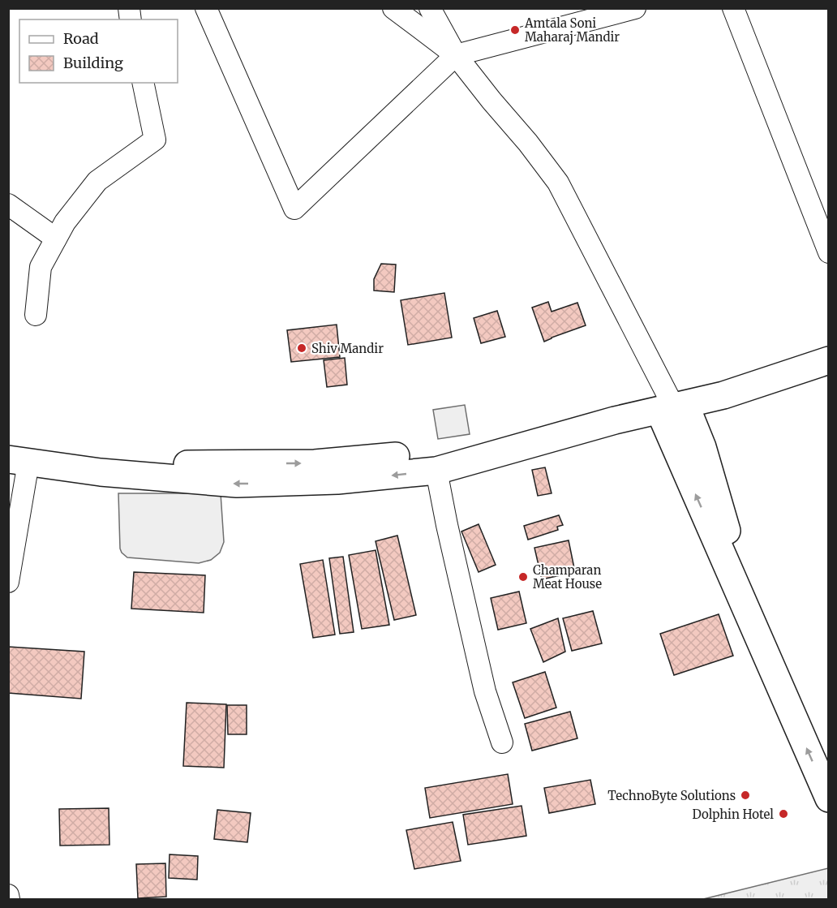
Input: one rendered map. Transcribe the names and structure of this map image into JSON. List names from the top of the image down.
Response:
{
  "places": [
    "Amtala Soni Maharaj Mandir",
    "Shiv Mandir",
    "Champaran Meat House",
    "TechnoByte Solutions",
    "Dolphin Hotel"
  ],
  "legend": ["Road", "Building"]
}
